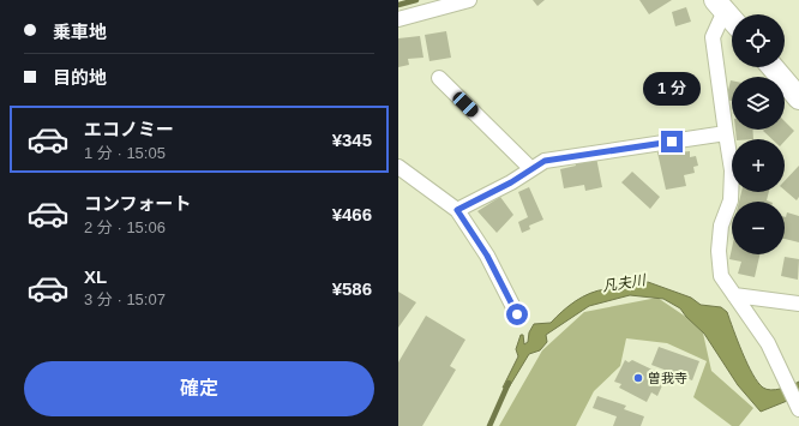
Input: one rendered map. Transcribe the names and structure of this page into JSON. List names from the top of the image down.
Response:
{
  "water": ["凡夫川"],
  "places": ["曽我寺"],
  "page": {
    "banner": ["乗車地", "目的地"],
    "map_buttons": ["+", "−"],
    "bubble": "1 分",
    "list": [
      {
        "name": "エコノミー",
        "note": "1 分 · 15:05",
        "value": "¥345"
      },
      {
        "name": "コンフォート",
        "note": "2 分 · 15:06",
        "value": "¥466"
      },
      {
        "name": "XL",
        "note": "3 分 · 15:07",
        "value": "¥586"
      }
    ],
    "buttons": "確定"
  }
}
